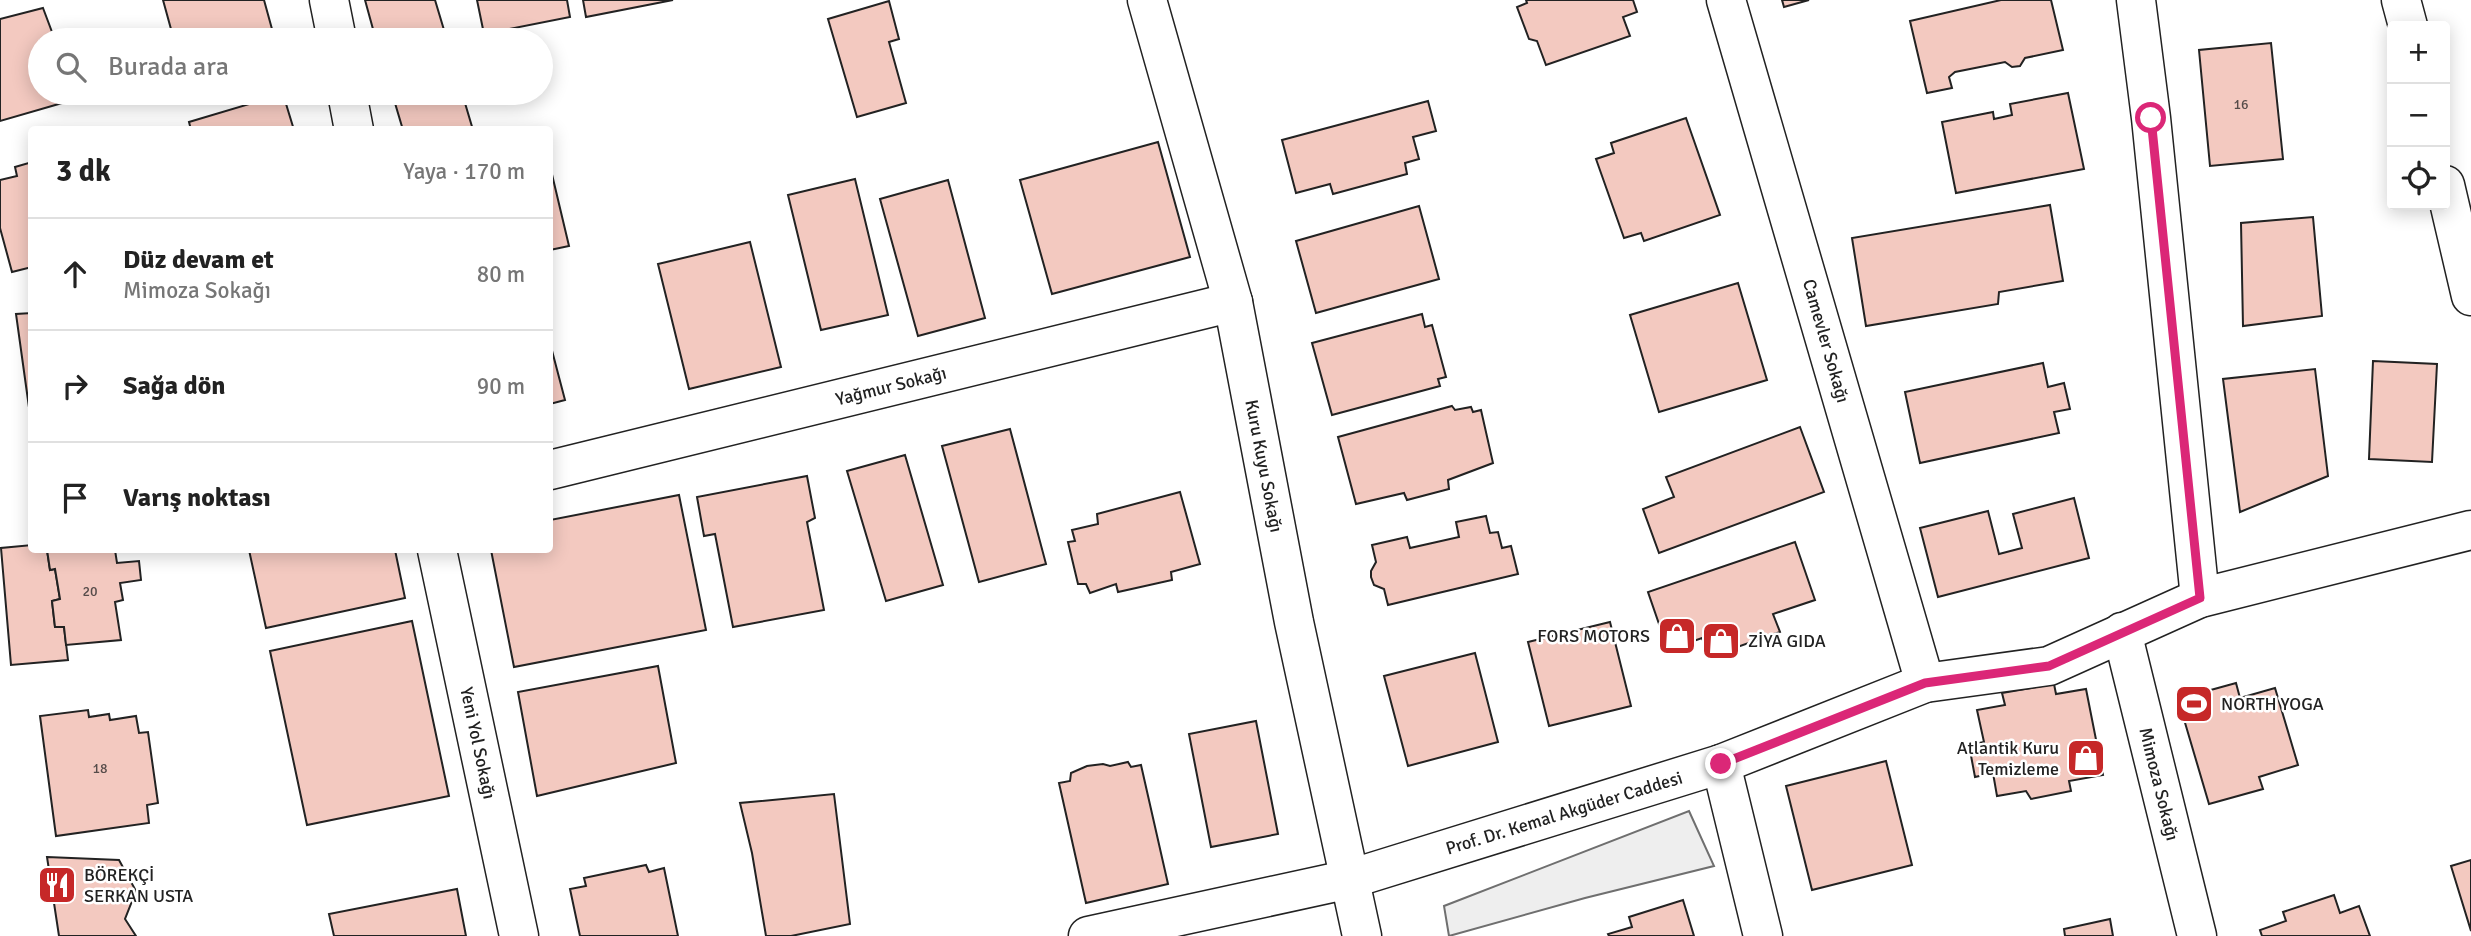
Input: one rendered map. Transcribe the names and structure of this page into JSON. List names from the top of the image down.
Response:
{
  "streets": {
    "street": [
      "Camevler Sokağı",
      "Yağmur Sokağı",
      "Kuru Kuyu Sokağı",
      "Yeni Yol Sokağı",
      "Mimoza Sokağı",
      "Prof. Dr. Kemal Akgüder Caddesi"
    ]
  },
  "crossings": [
    ["Camevler Sokağı", "Prof. Dr. Kemal Akgüder Caddesi"],
    ["Yağmur Sokağı", "Kuru Kuyu Sokağı"],
    ["Kuru Kuyu Sokağı", "Prof. Dr. Kemal Akgüder Caddesi"],
    ["Mimoza Sokağı", "Prof. Dr. Kemal Akgüder Caddesi"]
  ],
  "places": {
    "shop": ["FORS MOTORS", "ZİYA GIDA", "Atlantik Kuru Temizleme"],
    "sports": ["NORTH YOGA"],
    "restaurant": ["BÖREKÇİ SERKAN USTA"]
  },
  "house_numbers": ["16", "20", "18"],
  "page": {
    "map_buttons": ["+", "−"],
    "search": "Burada ara",
    "heading": ["3 dk", "Yaya · 170 m"],
    "list": [
      ["Düz devam et", "Mimoza Sokağı", "80 m"],
      ["Sağa dön", "90 m"],
      "Varış noktası"
    ]
  }
}
